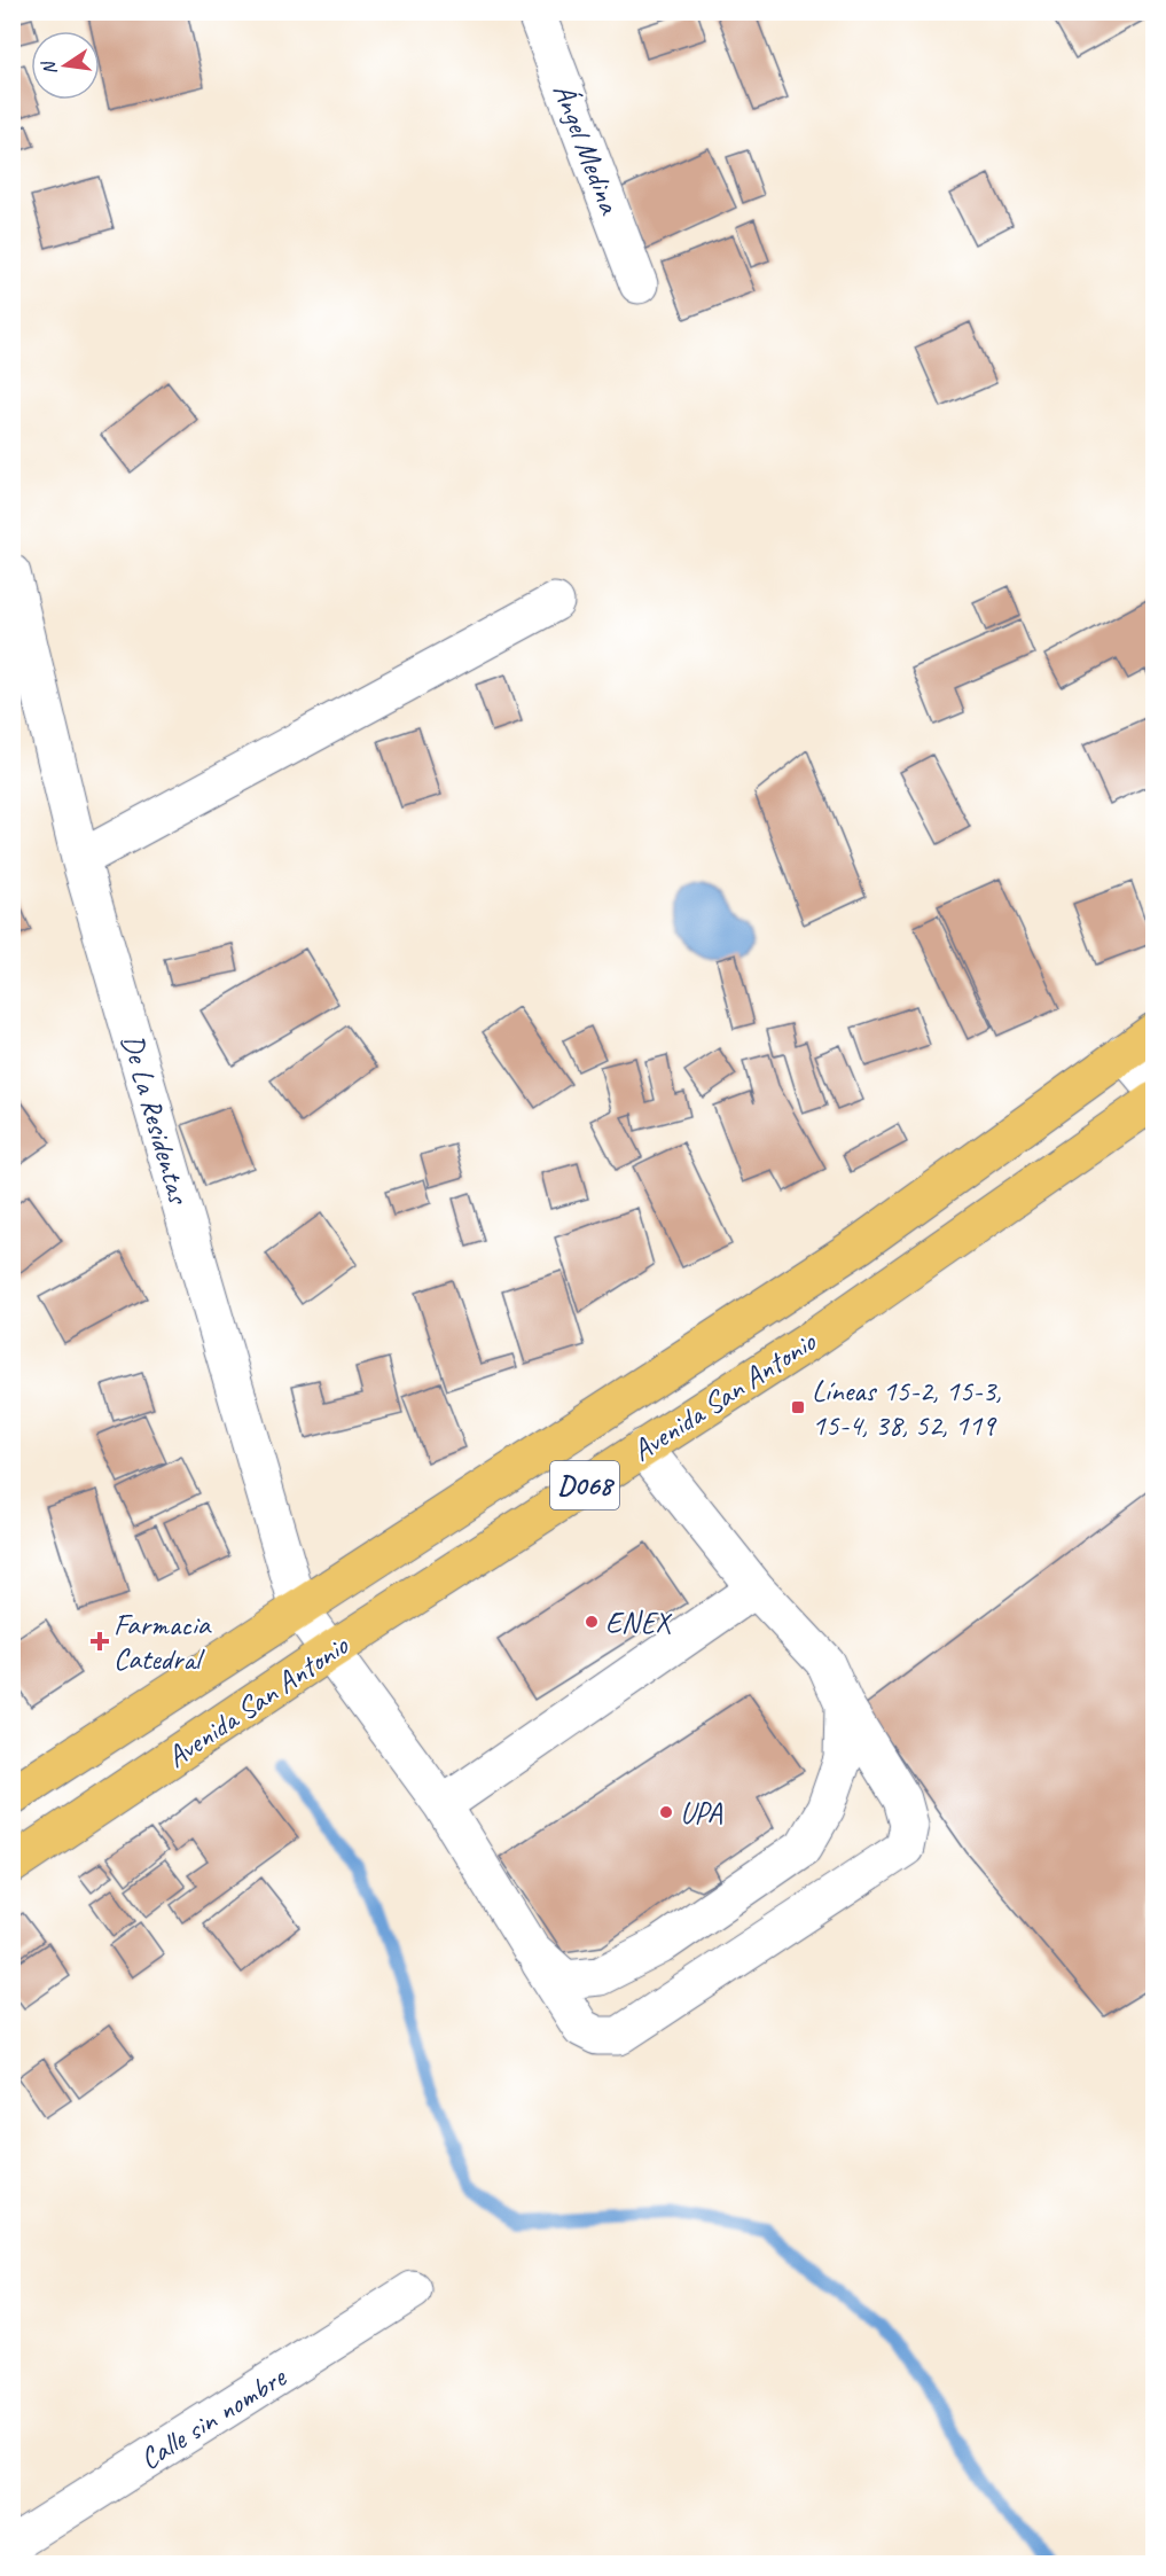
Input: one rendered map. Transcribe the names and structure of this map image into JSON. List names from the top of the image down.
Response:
{
  "streets": {
    "main road": ["Avenida San Antonio", "D068"],
    "street": ["Ángel Medina", "De La Residentas", "Calle sin nombre"]
  },
  "crossings": [
    ["De La Residentas", "Avenida San Antonio"]
  ],
  "places": {
    "transit": ["Líneas 15-2, 15-3, 15-4, 38, 52, 119"],
    "other": ["ENEX", "UPA"],
    "health": ["Farmacia Catedral"]
  },
  "north": "left"
}
